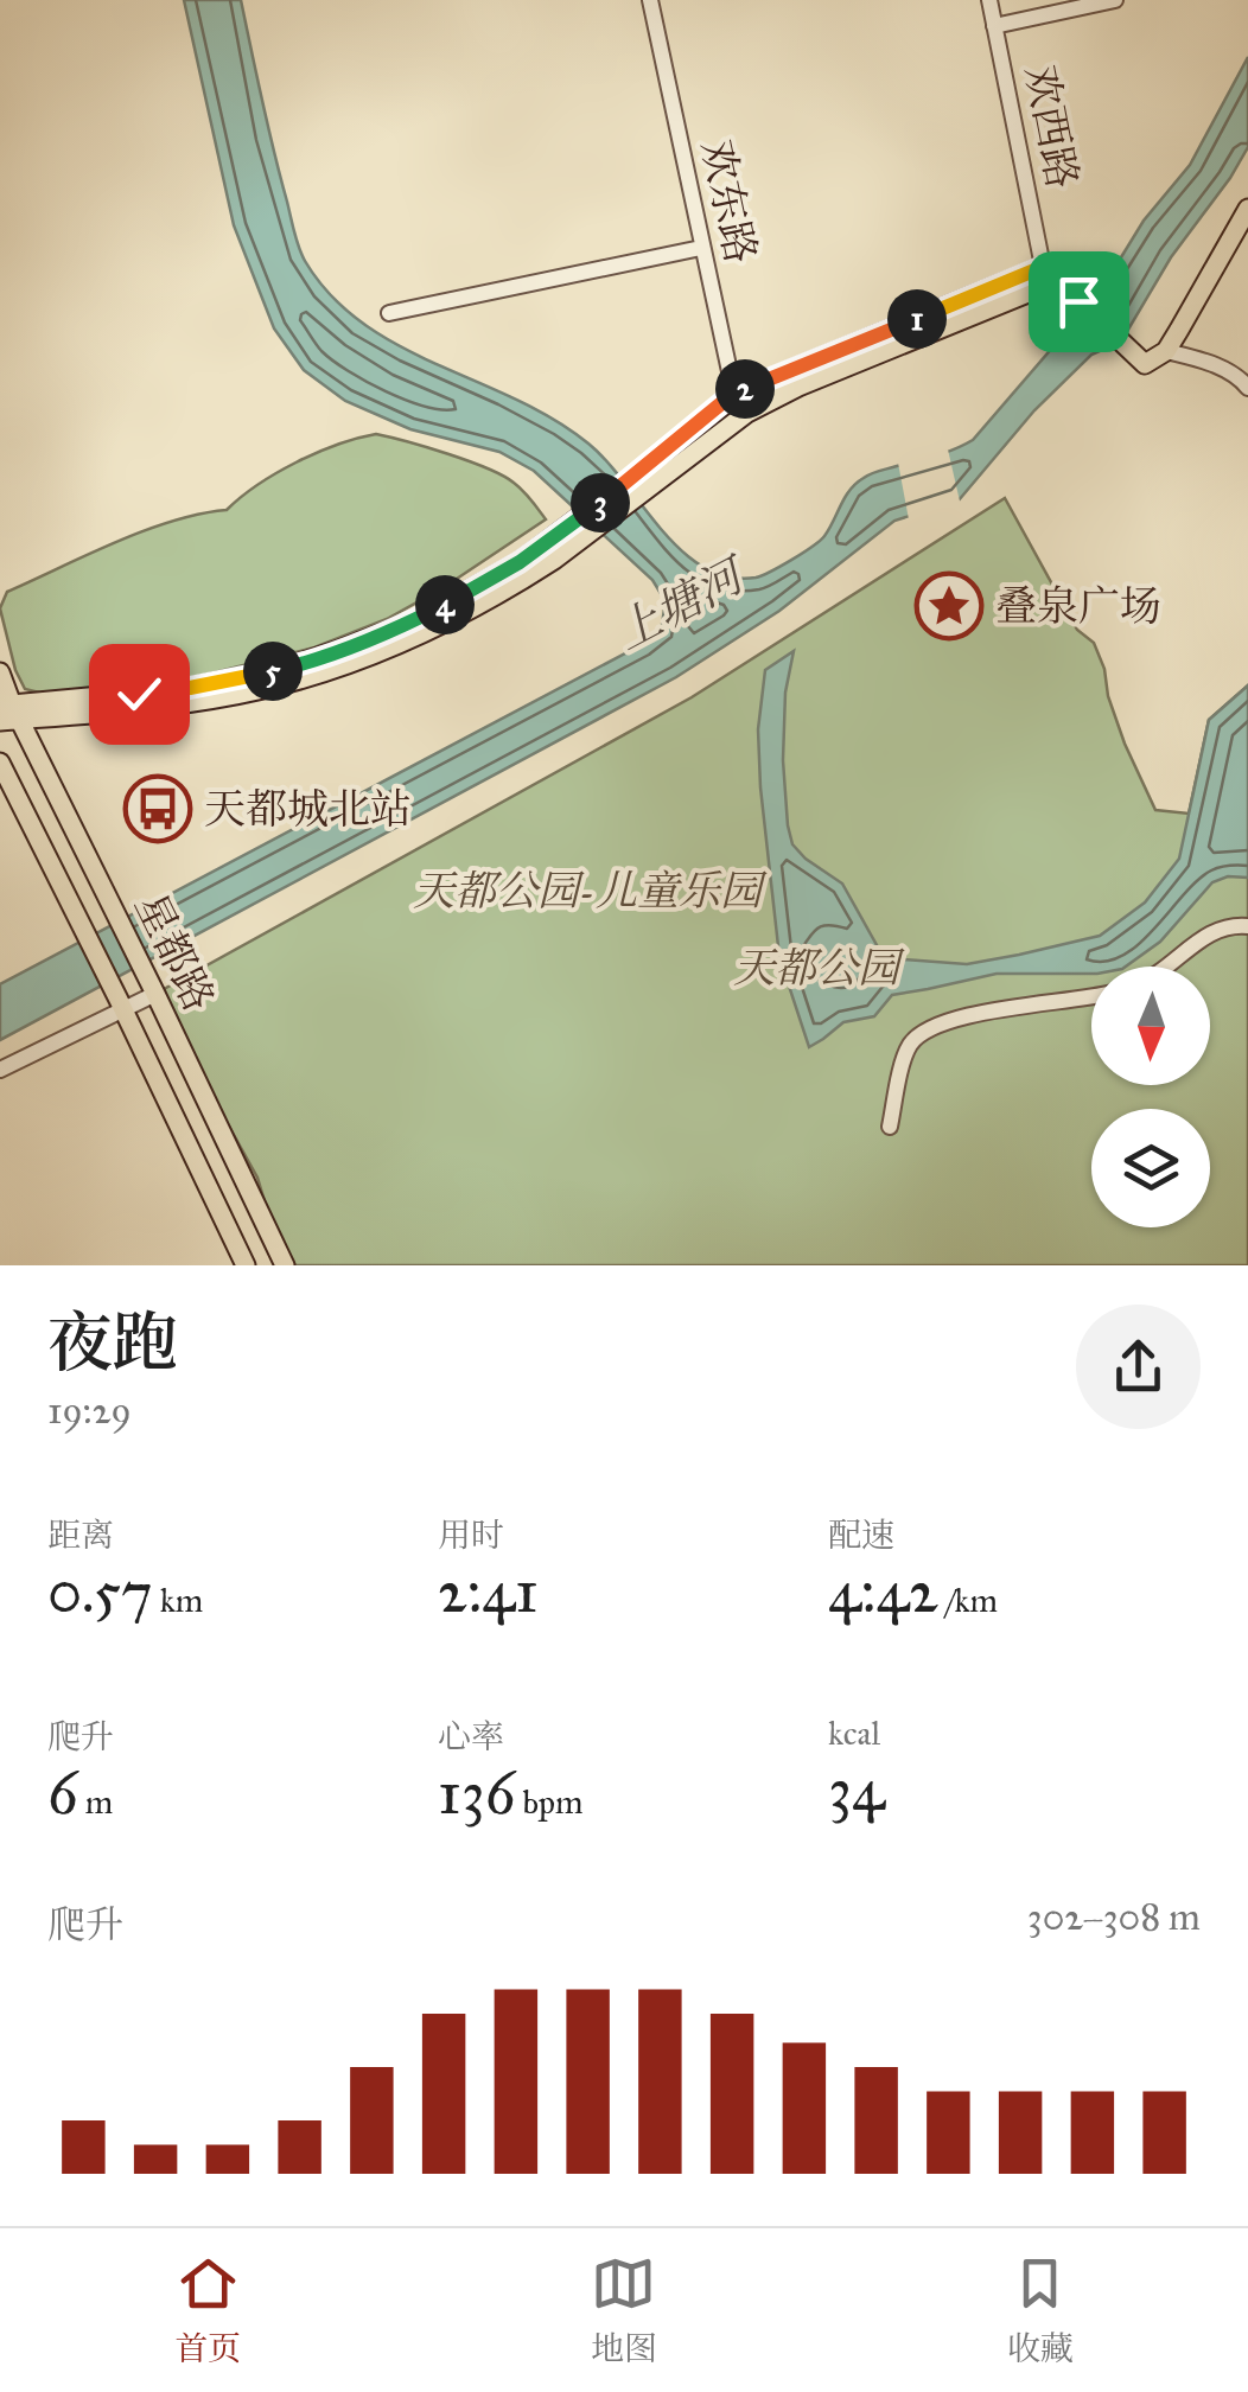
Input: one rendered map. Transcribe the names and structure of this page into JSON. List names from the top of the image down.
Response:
{
  "streets": {
    "main road": ["星都路"],
    "street": ["欢西路", "欢东路"]
  },
  "water": ["上塘河"],
  "parks": ["天都公园-儿童乐园", "天都公园"],
  "places": {
    "place": ["叠泉广场"],
    "bus stop": ["天都城北站"]
  },
  "north": "bottom",
  "page": {
    "pins": [
      "1",
      "2",
      "3",
      "4",
      "5"
    ],
    "heading": ["夜跑", "19:29"],
    "stats": [
      ["距离", "0.57 km"],
      ["用时", "2:41"],
      ["配速", "4:42 /km"],
      ["爬升", "6 m"],
      ["心率", "136 bpm"],
      ["kcal", "34"]
    ],
    "chart": ["爬升", "302–308 m"],
    "tabs": ["首页", "地图", "收藏"]
  }
}
